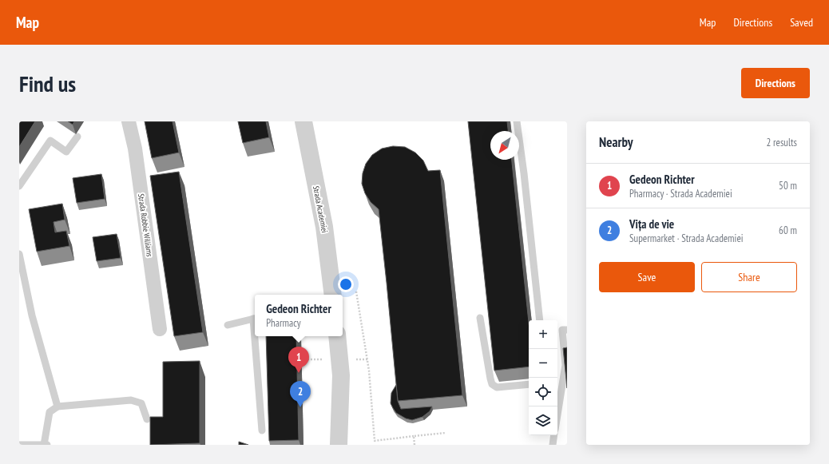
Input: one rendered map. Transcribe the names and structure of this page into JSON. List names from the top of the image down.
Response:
{
  "streets": {
    "street": ["Strada Academiei", "Strada Robbie Williams"]
  },
  "north": "bottom left",
  "page": {
    "header": "Map",
    "nav": ["Map", "Directions", "Saved"],
    "buttons": [
      "Directions",
      ["Save", "Share"]
    ],
    "title": "Find us",
    "heading": ["Nearby", "2 results"],
    "list": [
      {
        "mark": "1",
        "name": "Gedeon Richter",
        "note": "Pharmacy · Strada Academiei",
        "value": "50 m"
      },
      {
        "mark": "2",
        "name": "Vița de vie",
        "note": "Supermarket · Strada Academiei",
        "value": "60 m"
      }
    ],
    "popup": ["Gedeon Richter", "Pharmacy"],
    "map_buttons": ["+", "−"],
    "pins": ["1", "2"]
  }
}
